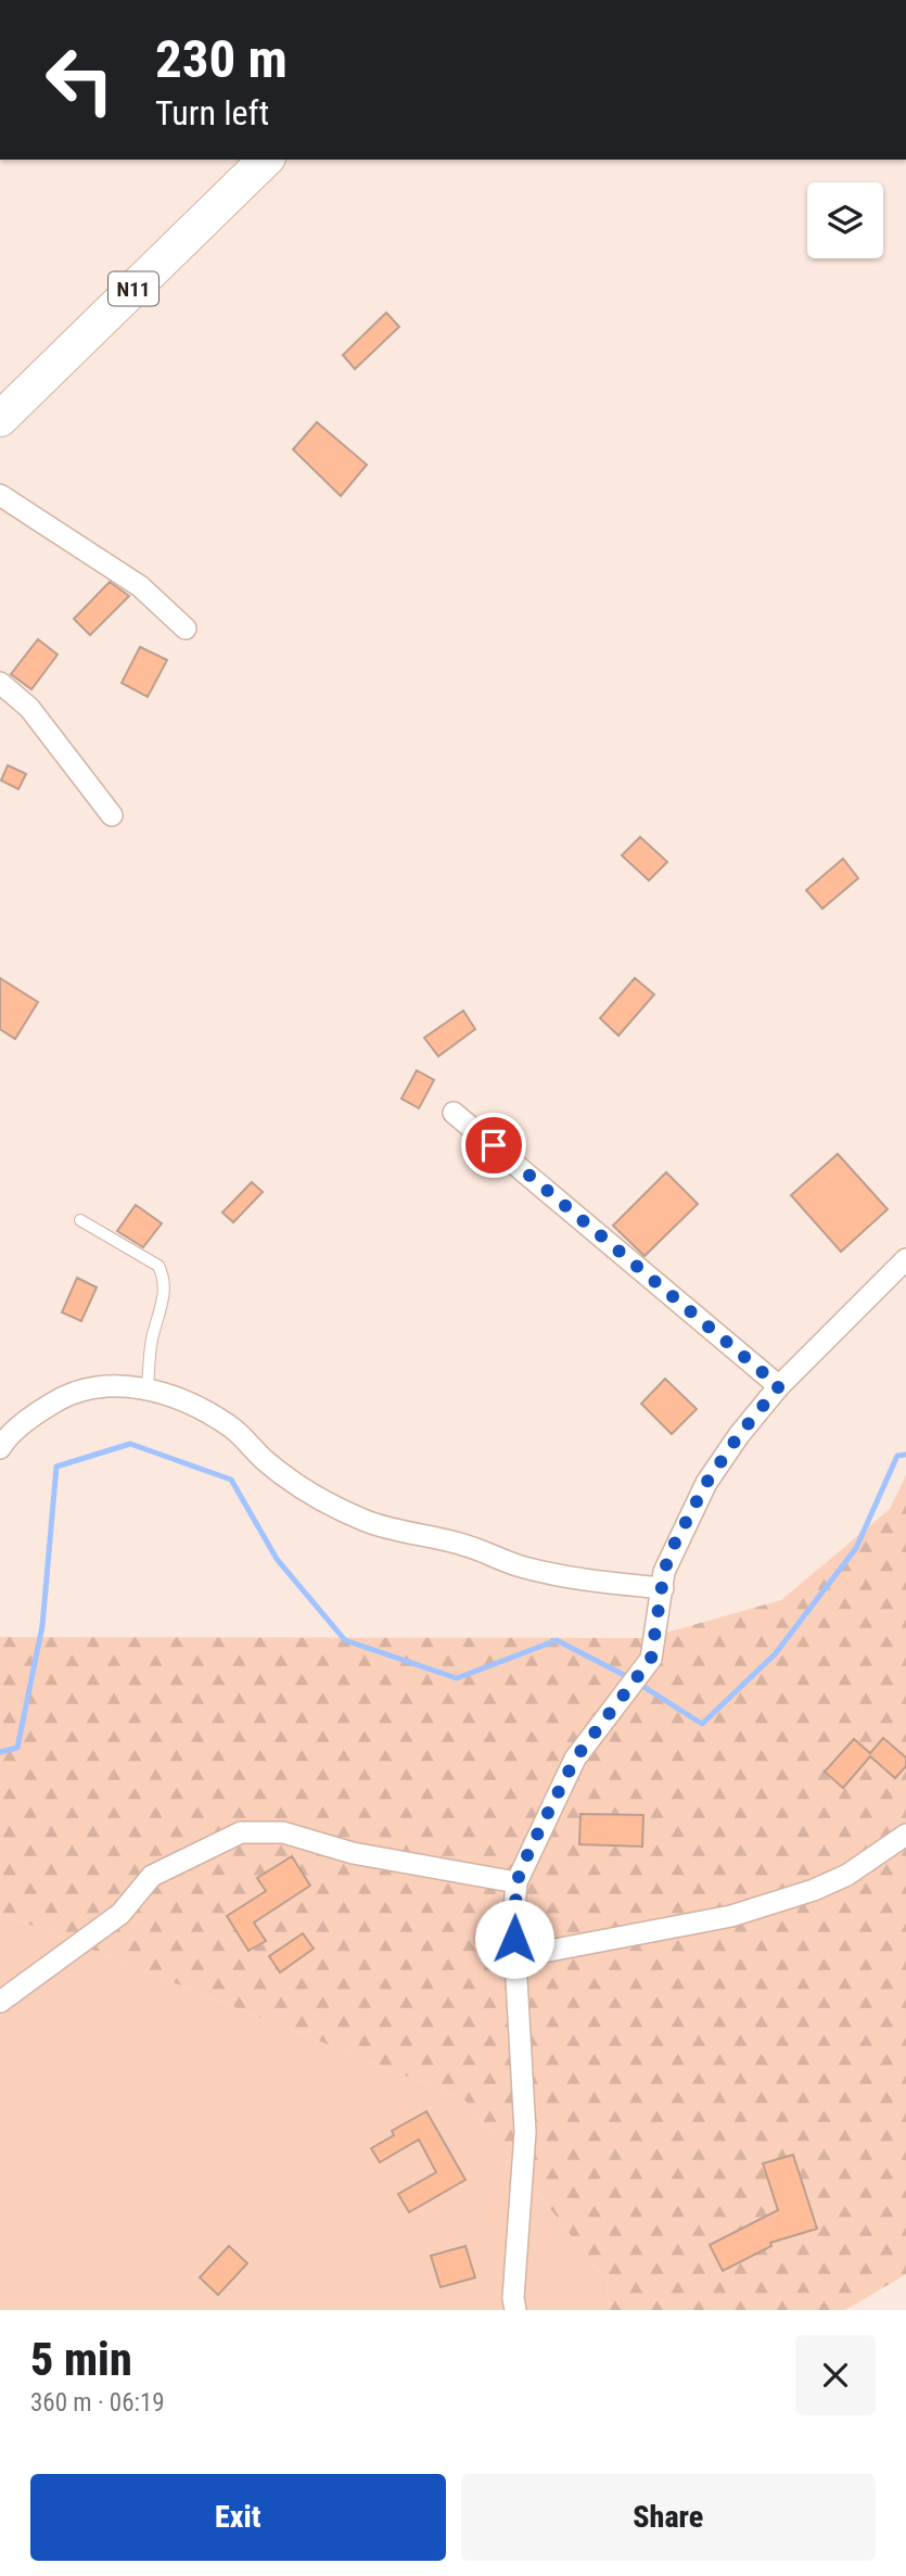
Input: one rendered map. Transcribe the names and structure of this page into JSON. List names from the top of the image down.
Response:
{
  "streets": {
    "highway": ["N11"]
  },
  "page": {
    "turn": ["230 m", "Turn left"],
    "heading": ["5 min", "360 m · 06:19"],
    "buttons": ["Exit", "Share"]
  }
}
